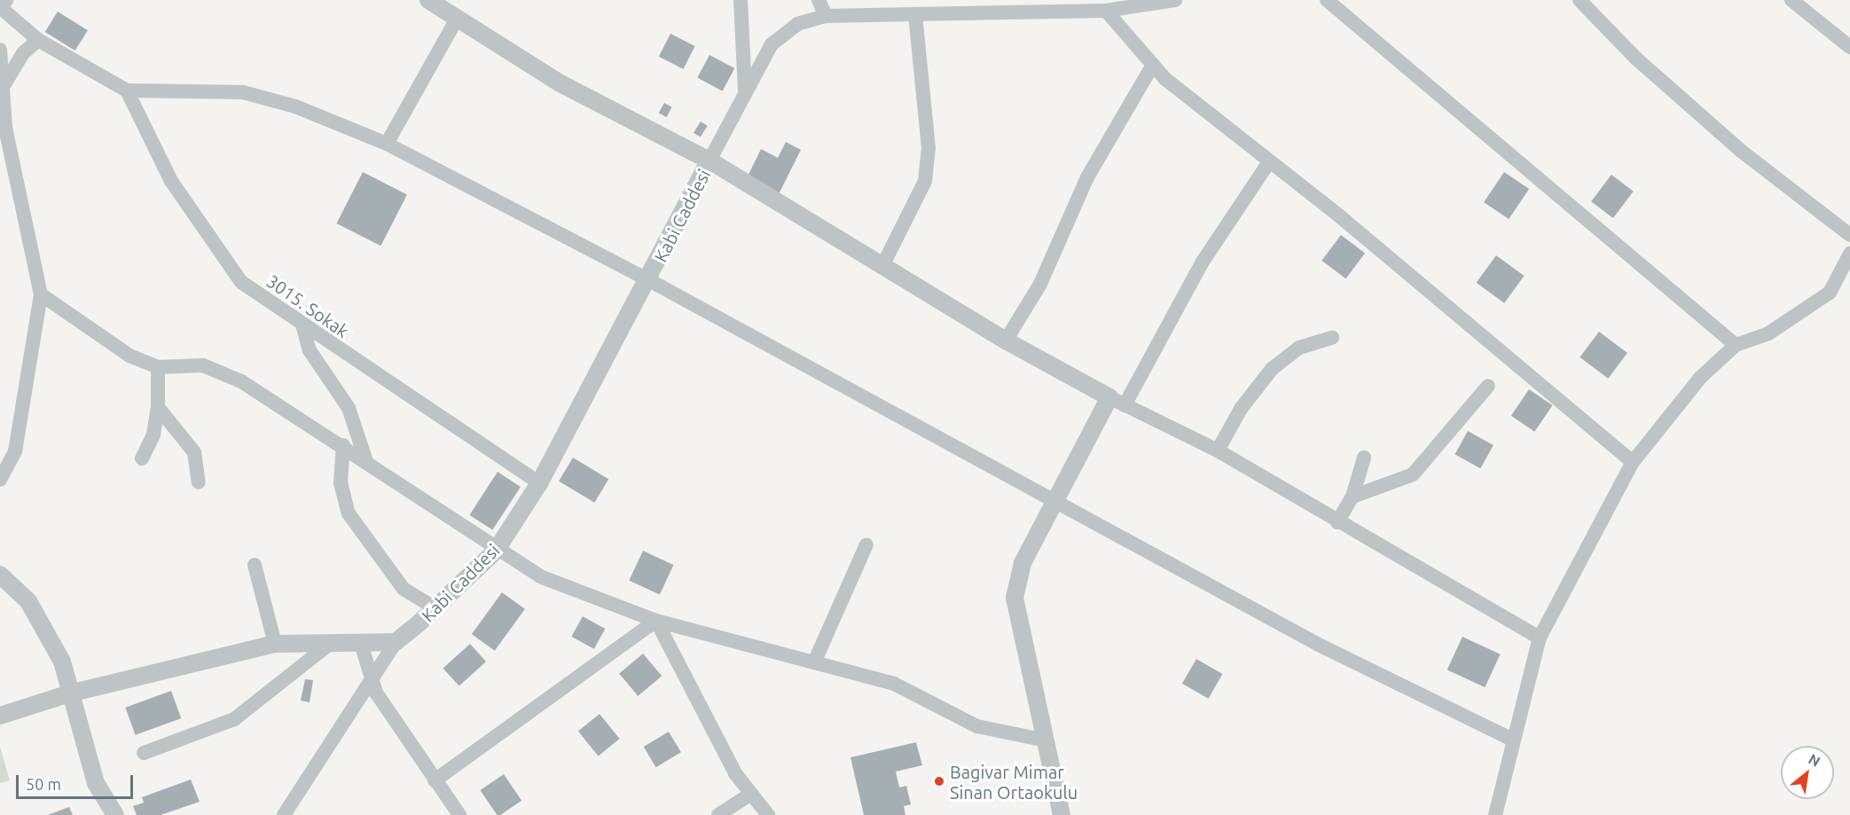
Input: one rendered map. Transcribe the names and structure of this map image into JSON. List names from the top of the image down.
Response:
{
  "streets": {
    "street": ["Kabi Caddesi", "3015. Sokak"]
  },
  "crossings": [
    ["Kabi Caddesi", "3015. Sokak"]
  ],
  "places": ["Bagivar Mimar Sinan Ortaokulu"],
  "scale_bar": "50 m",
  "north": "top right"
}
